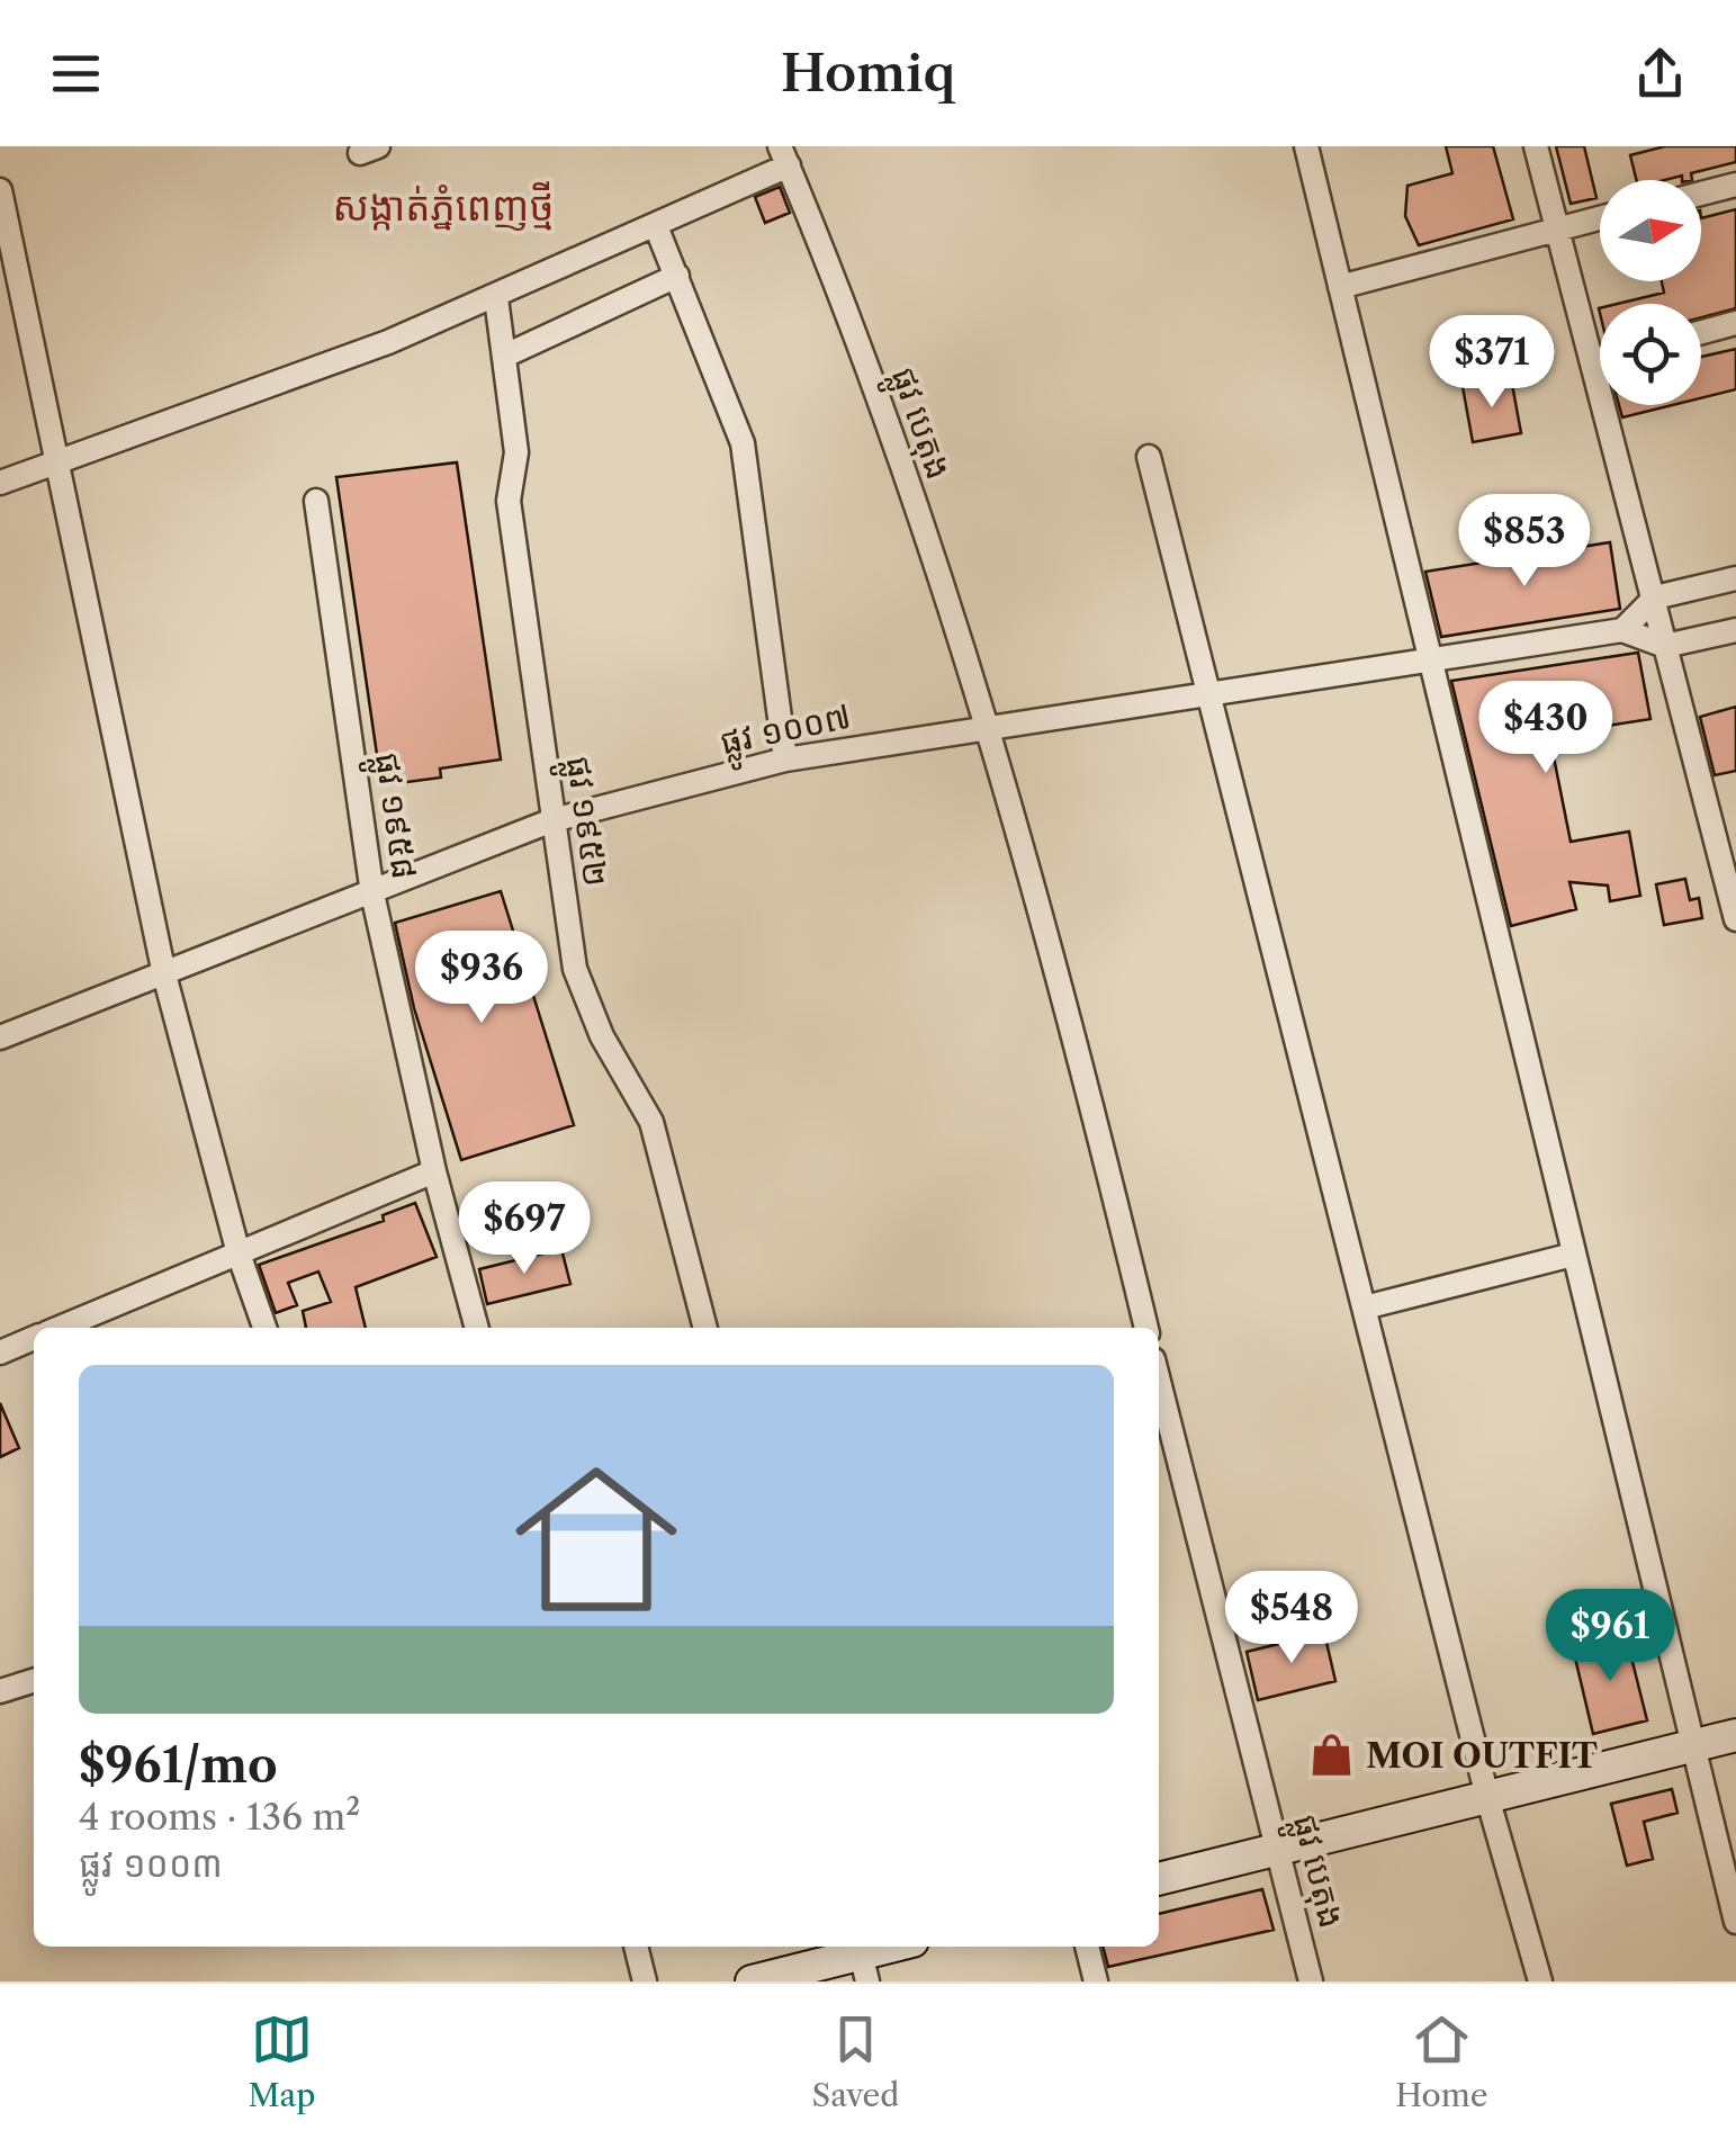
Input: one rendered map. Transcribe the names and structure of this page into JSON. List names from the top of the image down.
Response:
{
  "streets": {
    "street": [
      "ផ្លូវ បេតុង",
      "ផ្លូវ ១០០៧",
      "ផ្លូវ ១៩៥៨",
      "ផ្លូវ ១៩៥២"
    ]
  },
  "crossings": [
    ["ផ្លូវ បេតុង", "ផ្លូវ ១០០៧"],
    ["ផ្លូវ ១០០៧", "ផ្លូវ ១៩៥៨"],
    ["ផ្លូវ ១០០៧", "ផ្លូវ ១៩៥២"]
  ],
  "districts": ["សង្កាត់ភ្នំពេញថ្មី"],
  "places": {
    "shop": ["MOI OUTFIT"]
  },
  "north": "right",
  "page": {
    "header": "Homiq",
    "price": [
      "$371",
      "$853",
      "$430",
      "$936",
      "$697",
      "$548",
      "$961"
    ],
    "list": [
      {
        "name": "$961/mo",
        "note": "4 rooms · 136 m² · ផ្លូវ ១០០៣"
      }
    ],
    "tabs": ["Map", "Saved", "Home"]
  }
}
